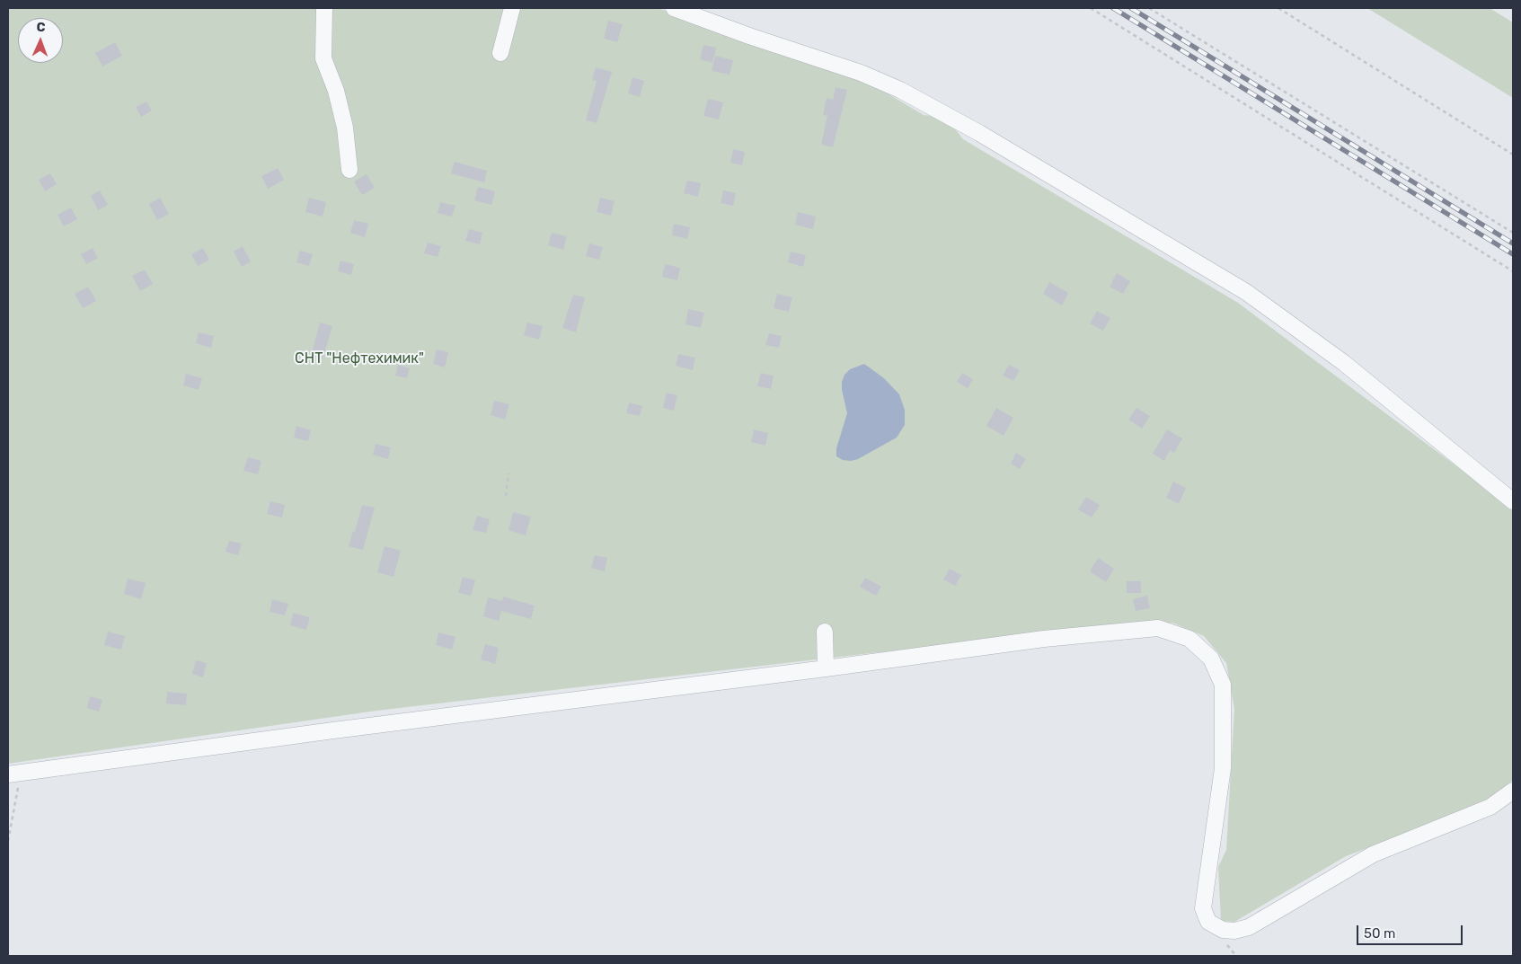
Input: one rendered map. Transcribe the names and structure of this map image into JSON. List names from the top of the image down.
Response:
{
  "parks": ["СНТ \"Нефтехимик\""],
  "scale_bar": "50 m",
  "north": "top"
}
